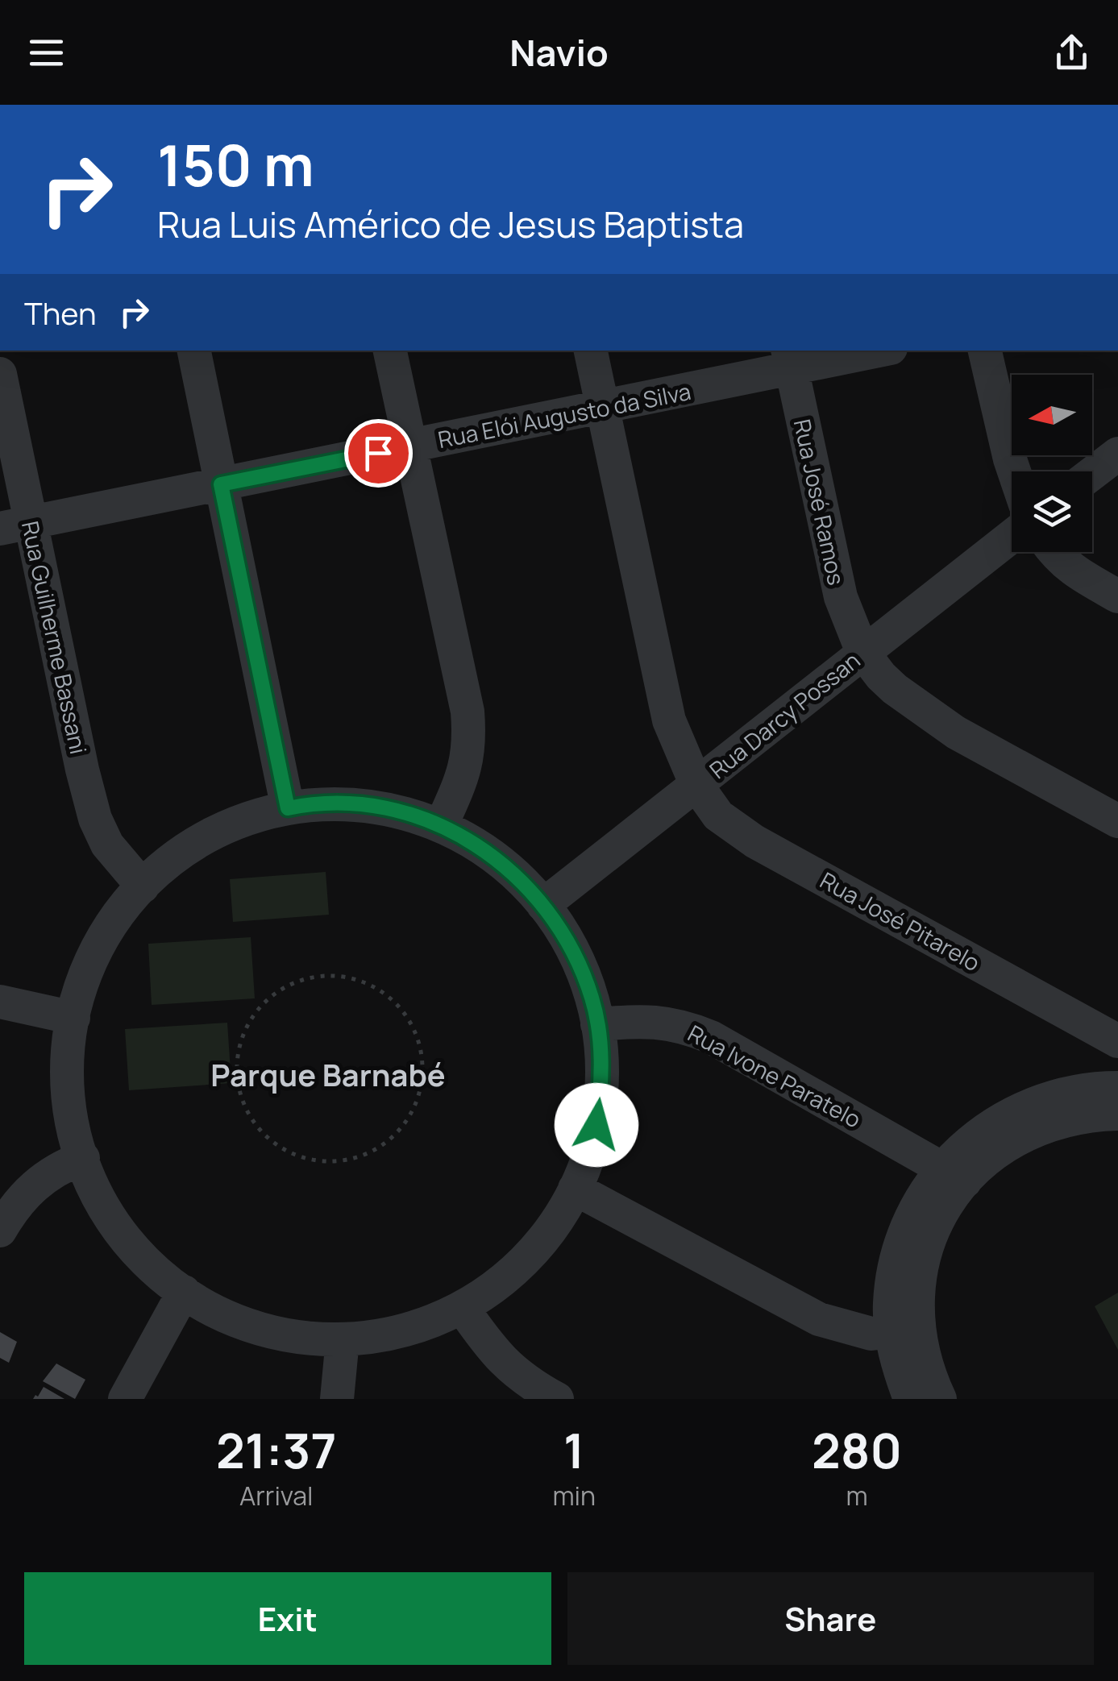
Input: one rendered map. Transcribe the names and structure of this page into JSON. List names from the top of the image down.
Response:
{
  "streets": {
    "street": [
      "Rua Elói Augusto da Silva",
      "Rua José Ramos",
      "Rua Guilherme Bassani",
      "Rua Darcy Possan",
      "Rua José Pitarelo",
      "Rua Ivone Paratelo"
    ]
  },
  "crossings": [
    ["Rua Elói Augusto da Silva", "Rua José Ramos"],
    ["Rua Elói Augusto da Silva", "Rua Guilherme Bassani"],
    ["Rua Elói Augusto da Silva", "Rua José Pitarelo"],
    ["Rua José Ramos", "Rua Darcy Possan"],
    ["Rua Darcy Possan", "Rua José Pitarelo"]
  ],
  "districts": ["Parque Barnabé"],
  "north": "left",
  "page": {
    "header": "Navio",
    "turn": ["150 m", "Rua Luis Américo de Jesus Baptista"],
    "then": "Then",
    "eta": [
      "21:37",
      "Arrival",
      "1",
      "min",
      "280",
      "m"
    ],
    "buttons": ["Exit", "Share"]
  }
}
